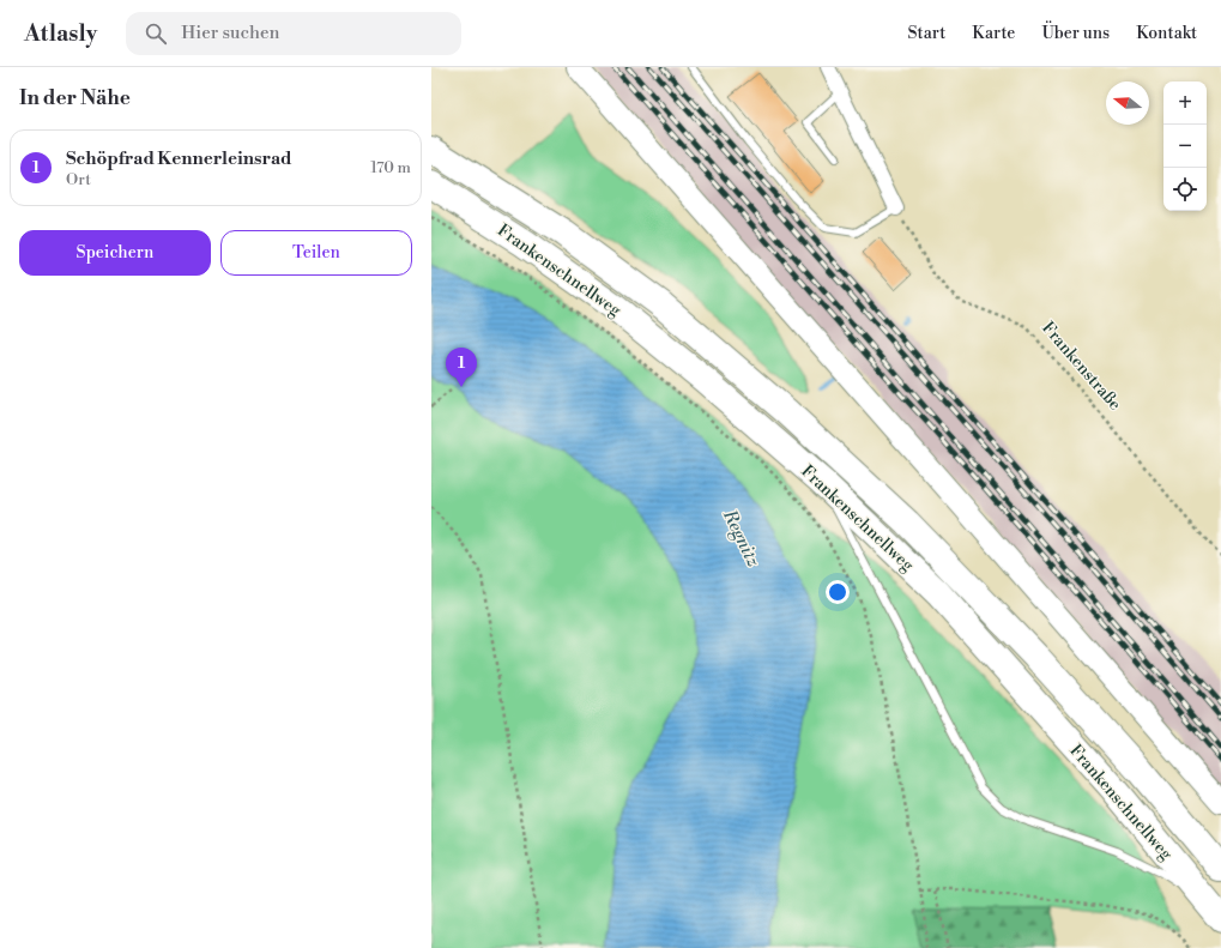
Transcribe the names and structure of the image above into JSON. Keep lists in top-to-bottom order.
{
  "streets": {
    "highway": ["Frankenschnellweg"],
    "path": ["Frankenstraße"]
  },
  "water": ["Regnitz"],
  "north": "left",
  "page": {
    "header": "Atlasly",
    "search": "Hier suchen",
    "nav": [
      "Start",
      "Karte",
      "Über uns",
      "Kontakt"
    ],
    "heading": "In der Nähe",
    "map_buttons": ["+", "−"],
    "list": [
      {
        "mark": "1",
        "name": "Schöpfrad Kennerleinsrad",
        "note": "Ort",
        "value": "170 m"
      }
    ],
    "buttons": ["Speichern", "Teilen"],
    "pins": "1"
  }
}
